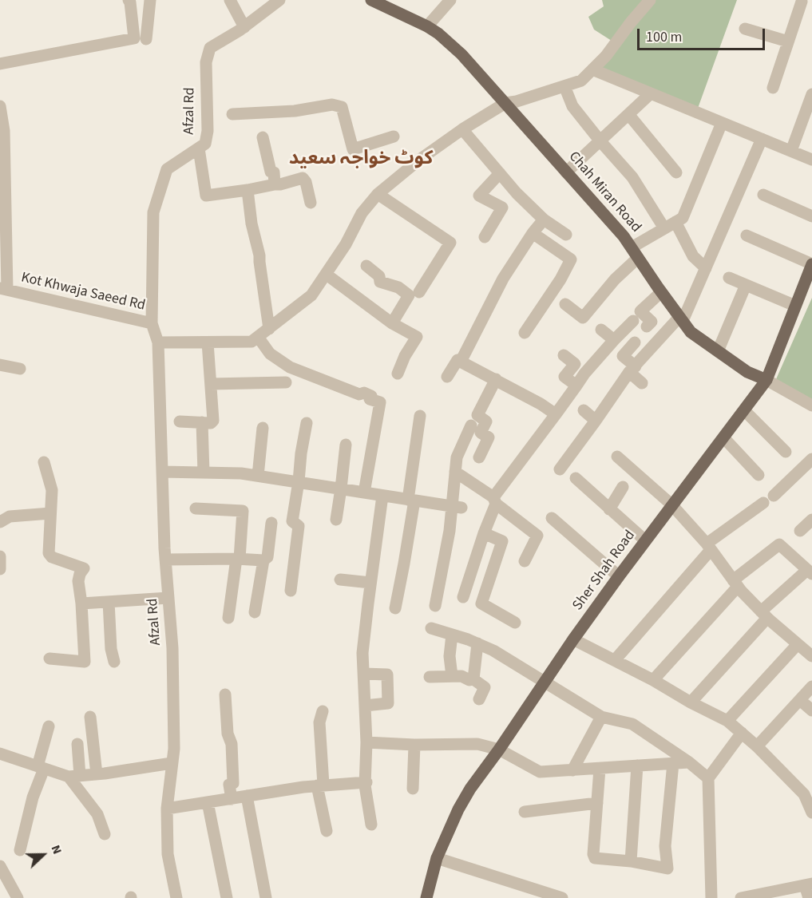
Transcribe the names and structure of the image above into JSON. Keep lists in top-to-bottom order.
{
  "streets": {
    "main road": ["Chah Miran Road", "Sher Shah Road"],
    "street": ["Afzal Rd", "Kot Khwaja Saeed Rd"]
  },
  "crossings": [
    ["Afzal Rd", "Kot Khwaja Saeed Rd"],
    ["Chah Miran Road", "Sher Shah Road"]
  ],
  "districts": ["کوٹ خواجہ سعید"],
  "scale_bar": "100 m",
  "north": "right"
}
